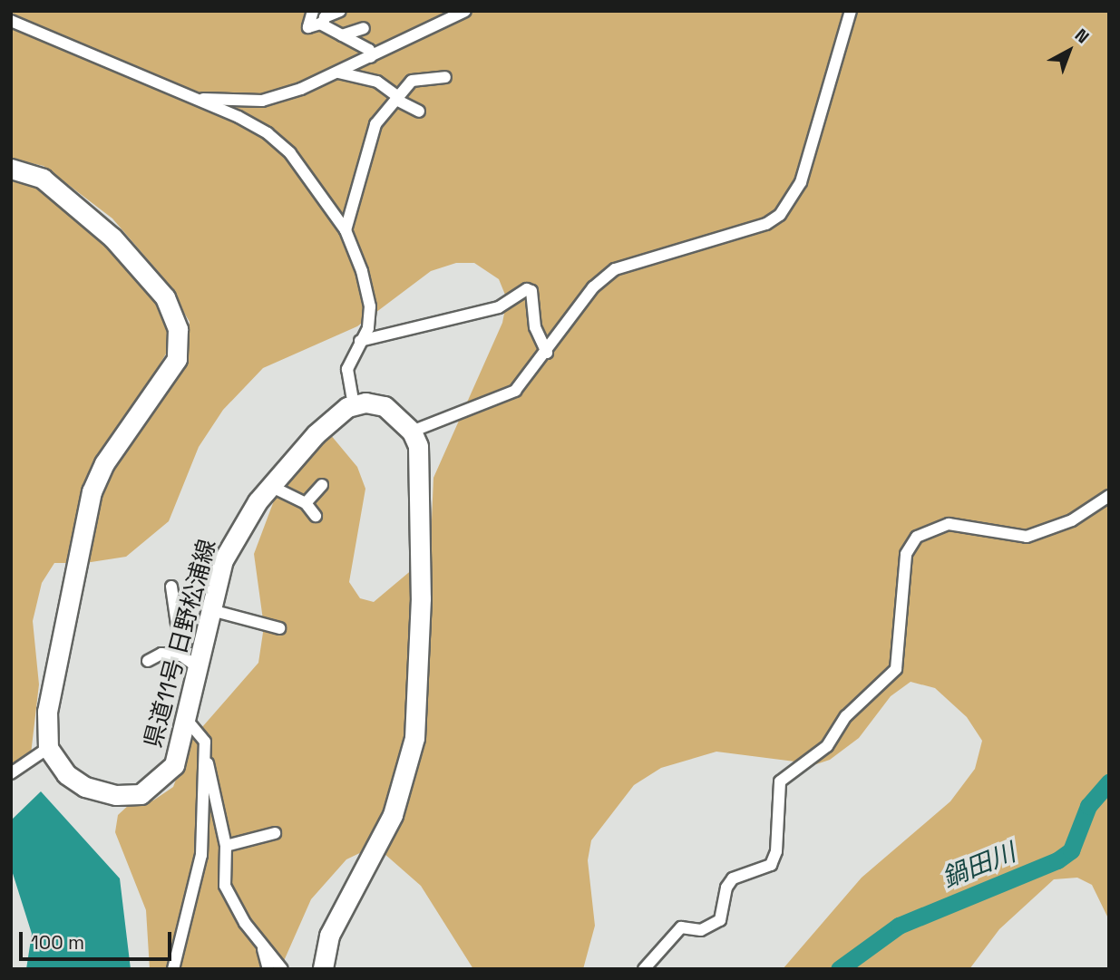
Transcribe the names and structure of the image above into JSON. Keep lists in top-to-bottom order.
{
  "streets": {
    "main road": ["県道11号 日野松浦線"]
  },
  "water": ["鍋田川"],
  "scale_bar": "100 m",
  "north": "top right"
}
